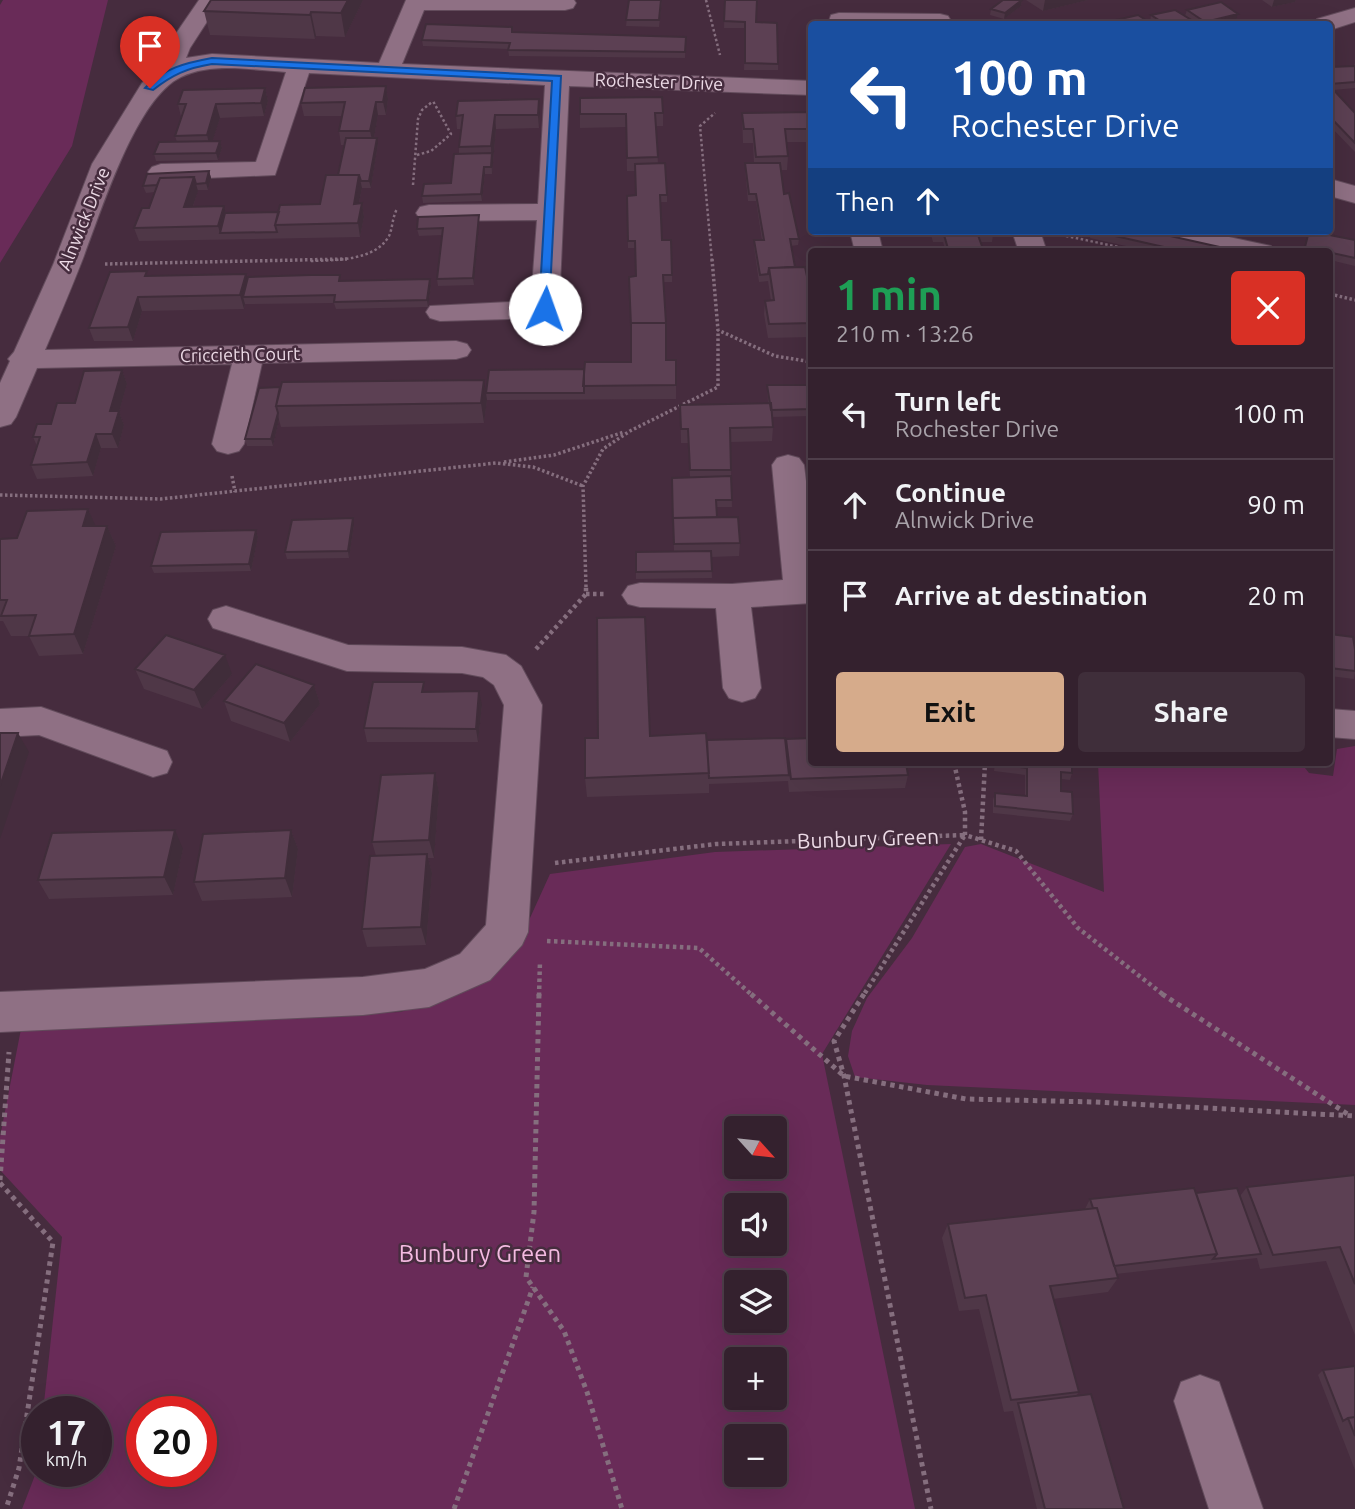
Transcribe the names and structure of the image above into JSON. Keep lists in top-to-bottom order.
{
  "streets": {
    "street": ["Rochester Drive", "Alnwick Drive", "Criccieth Court"],
    "path": ["Bunbury Green"]
  },
  "crossings": [
    ["Rochester Drive", "Alnwick Drive"],
    ["Alnwick Drive", "Criccieth Court"]
  ],
  "parks": ["Bunbury Green"],
  "north": "bottom right",
  "page": {
    "turn": ["100 m", "Rochester Drive"],
    "then": "Then",
    "heading": ["1 min", "210 m · 13:26"],
    "list": [
      {
        "name": "Turn left",
        "note": "Rochester Drive",
        "value": "100 m"
      },
      {
        "name": "Continue",
        "note": "Alnwick Drive",
        "value": "90 m"
      },
      {
        "name": "Arrive at destination",
        "value": "20 m"
      }
    ],
    "buttons": ["Exit", "Share"],
    "map_buttons": ["+", "−"],
    "speed": "17 km/h",
    "limit": "20"
  }
}
